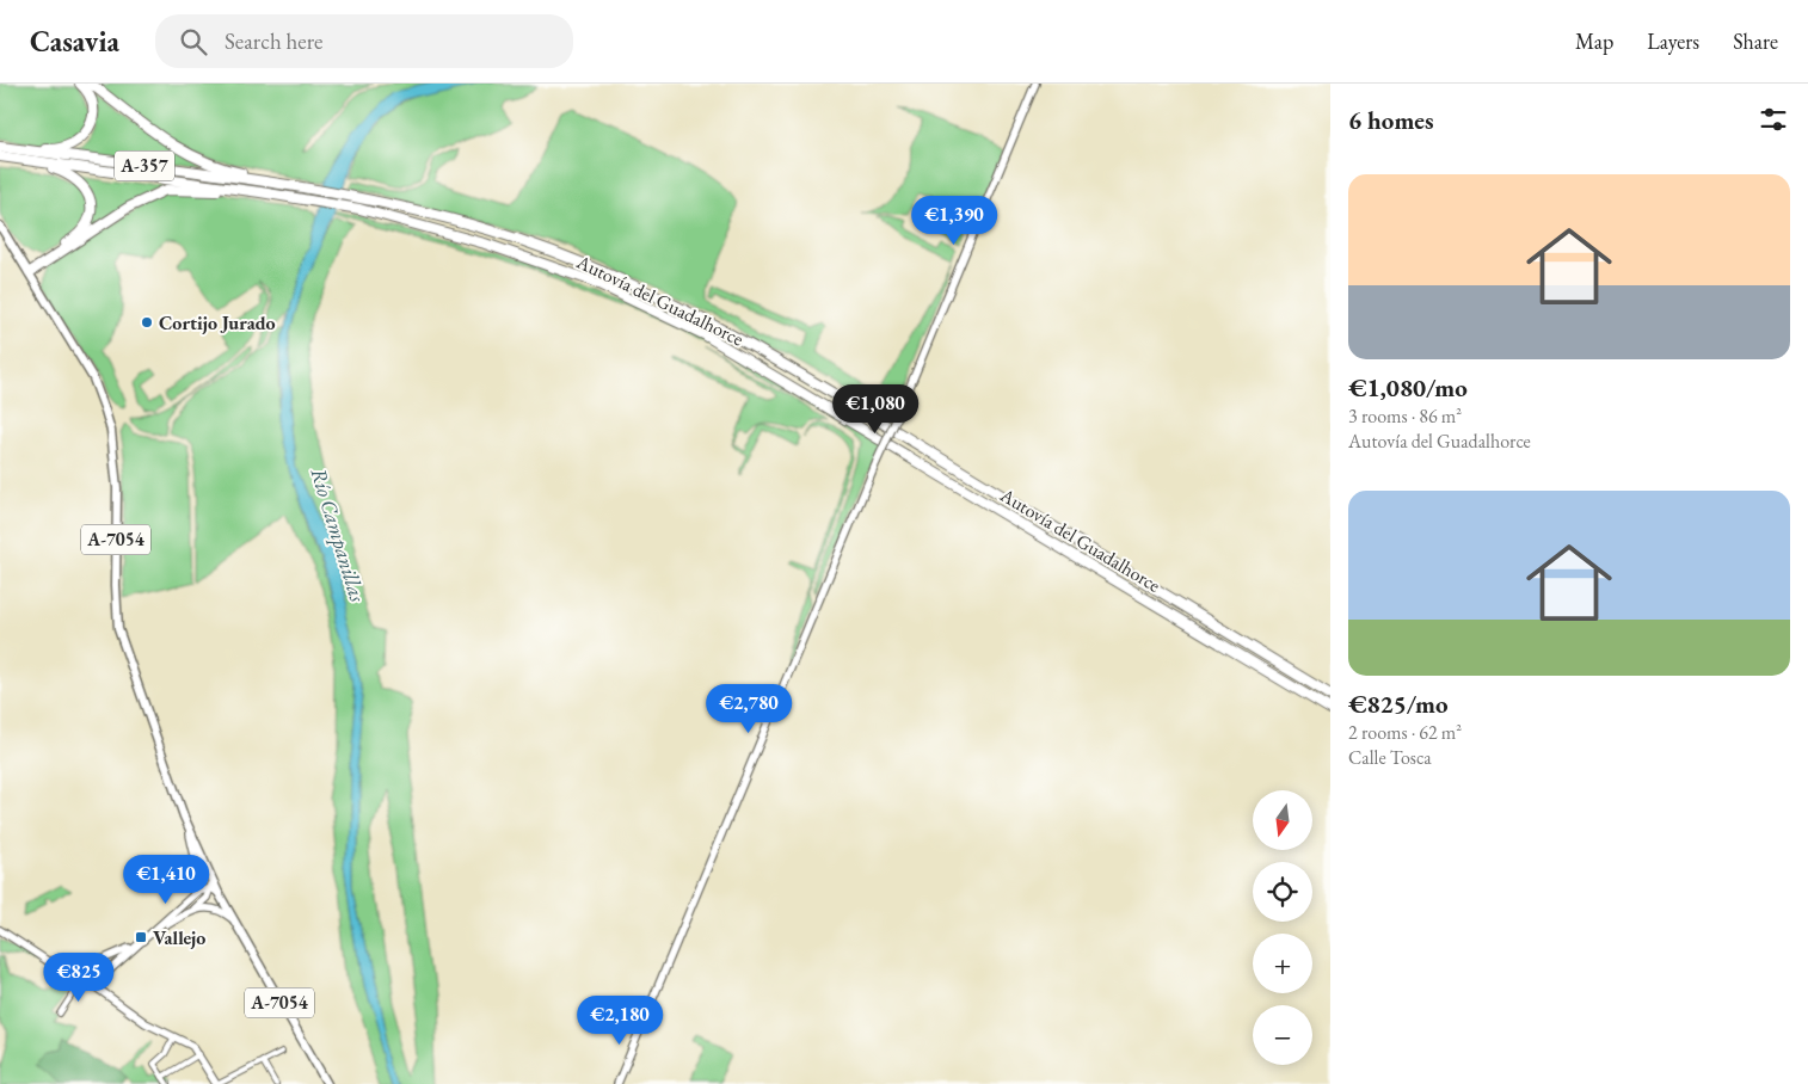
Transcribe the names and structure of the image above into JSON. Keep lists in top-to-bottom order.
{
  "streets": {
    "highway": ["A-357", "Autovía del Guadalhorce"],
    "main road": ["A-7054"]
  },
  "water": ["Río Campanillas"],
  "places": {
    "other": ["Cortijo Jurado"],
    "transit": ["Vallejo"]
  },
  "north": "bottom",
  "page": {
    "header": "Casavia",
    "search": "Search here",
    "nav": ["Map", "Layers", "Share"],
    "heading": "6 homes",
    "list": [
      {
        "name": "€1,080/mo",
        "note": "3 rooms · 86 m² · Autovía del Guadalhorce"
      },
      {
        "name": "€825/mo",
        "note": "2 rooms · 62 m² · Calle Tosca"
      }
    ],
    "price": [
      "€1,390",
      "€1,080",
      "€2,780",
      "€1,410",
      "€825",
      "€2,180"
    ],
    "map_buttons": ["+", "−"]
  }
}
